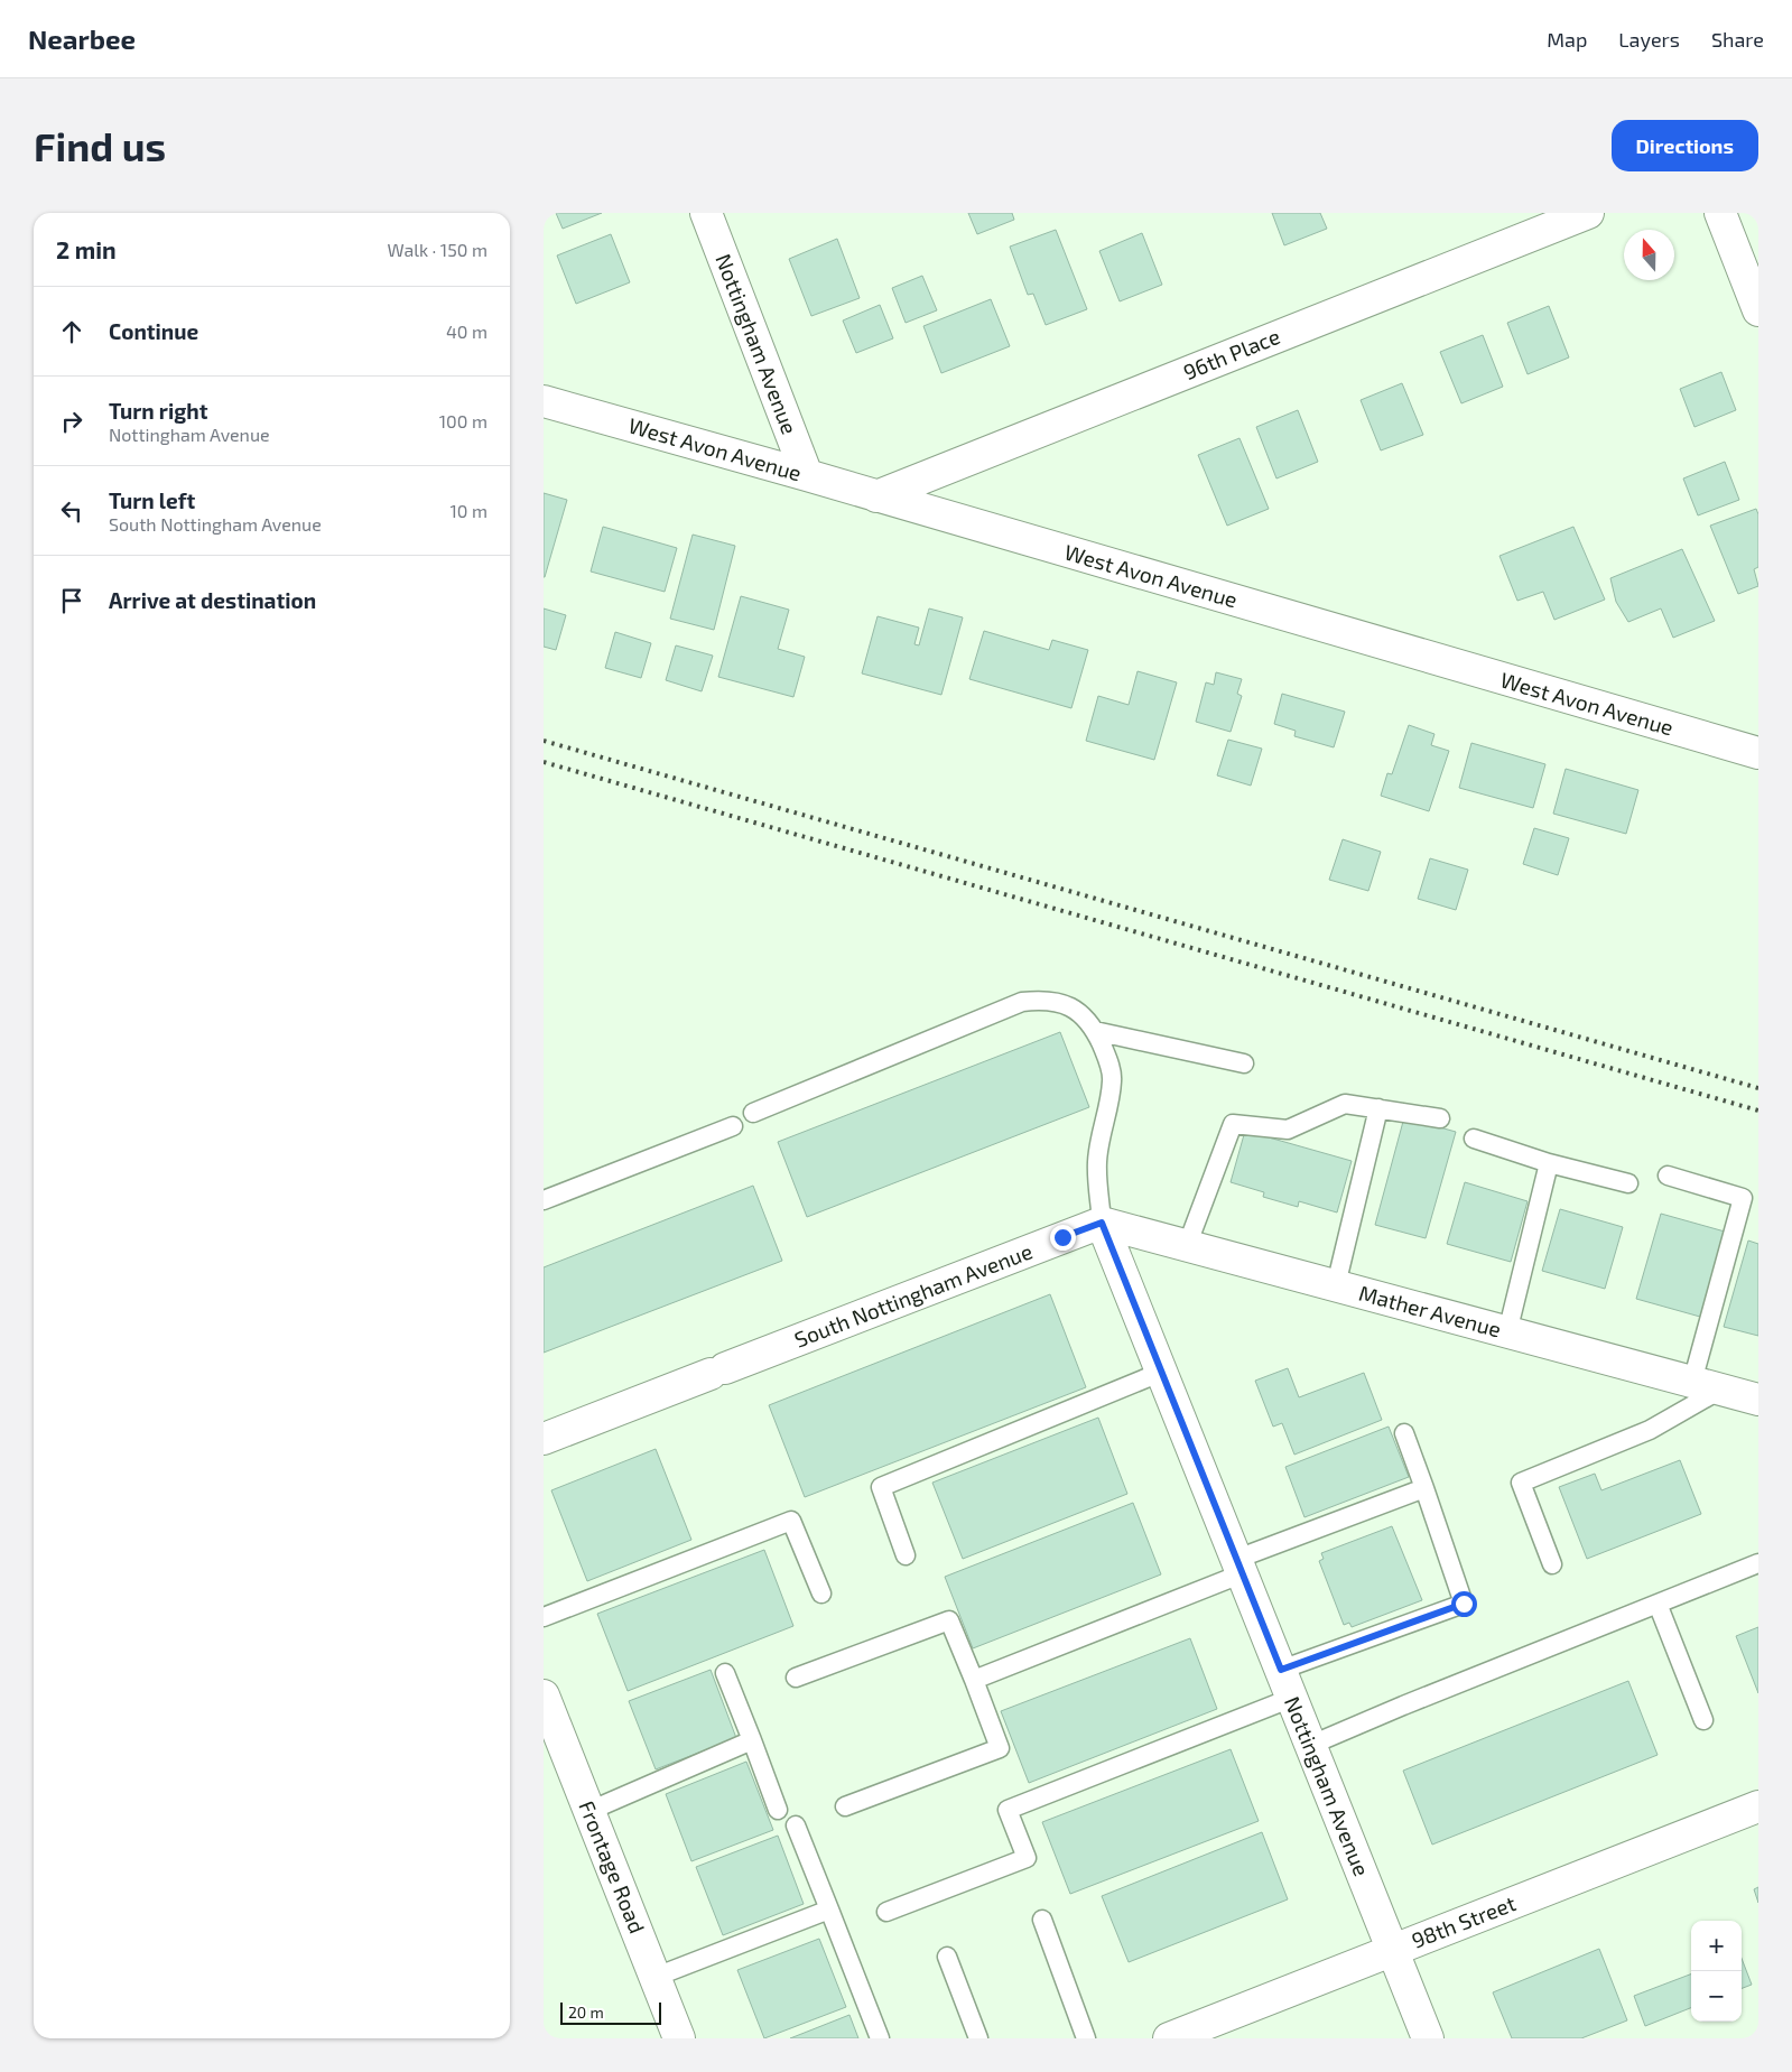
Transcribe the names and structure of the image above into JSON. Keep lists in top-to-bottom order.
{
  "streets": {
    "street": [
      "Nottingham Avenue",
      "96th Place",
      "West Avon Avenue",
      "South Nottingham Avenue",
      "Mather Avenue",
      "Frontage Road",
      "98th Street"
    ]
  },
  "crossings": [
    ["Nottingham Avenue", "West Avon Avenue"],
    ["Nottingham Avenue", "South Nottingham Avenue"],
    ["Nottingham Avenue", "Mather Avenue"],
    ["Nottingham Avenue", "98th Street"],
    ["96th Place", "West Avon Avenue"],
    ["South Nottingham Avenue", "Mather Avenue"]
  ],
  "scale_bar": "20 m",
  "north": "top",
  "page": {
    "header": "Nearbee",
    "nav": ["Map", "Layers", "Share"],
    "buttons": "Directions",
    "title": "Find us",
    "heading": ["2 min", "Walk · 150 m"],
    "list": [
      ["Continue", "40 m"],
      ["Turn right", "Nottingham Avenue", "100 m"],
      ["Turn left", "South Nottingham Avenue", "10 m"],
      "Arrive at destination"
    ],
    "map_buttons": ["+", "−"],
    "scale": "20 m"
  }
}
